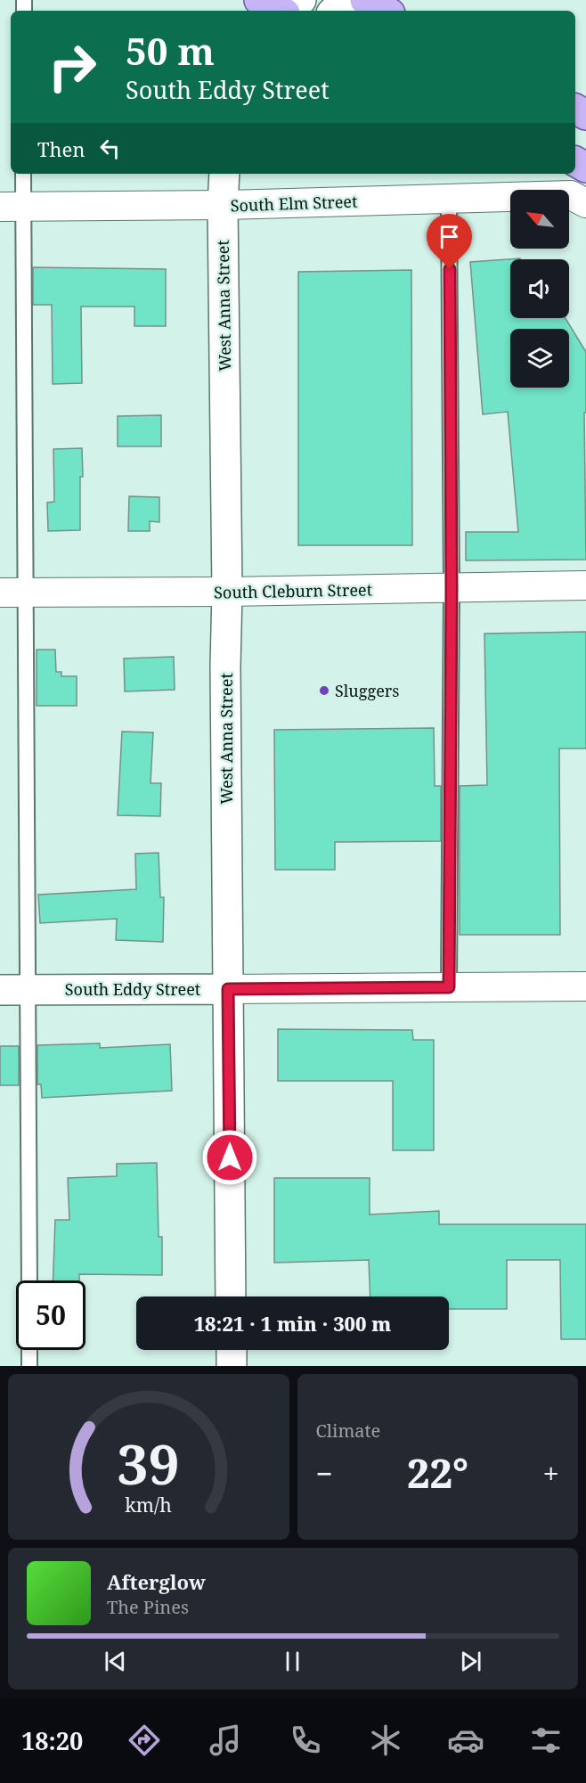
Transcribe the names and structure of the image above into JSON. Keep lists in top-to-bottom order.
{
  "streets": {
    "main road": ["West Anna Street", "South Eddy Street"],
    "street": ["South Elm Street", "South Cleburn Street"]
  },
  "crossings": [
    ["South Elm Street", "West Anna Street"],
    ["West Anna Street", "South Cleburn Street"],
    ["West Anna Street", "South Eddy Street"]
  ],
  "places": ["Sluggers"],
  "north": "top left",
  "page": {
    "turn": ["50 m", "South Eddy Street"],
    "then": "Then",
    "limit": "50",
    "trip": "18:21 · 1 min · 300 m",
    "tile": "Climate",
    "heat": ["−", "22°", "+"],
    "song": ["Afterglow", "The Pines"],
    "tabs": "18:20",
    "gauge": ["39", "km/h"]
  }
}
